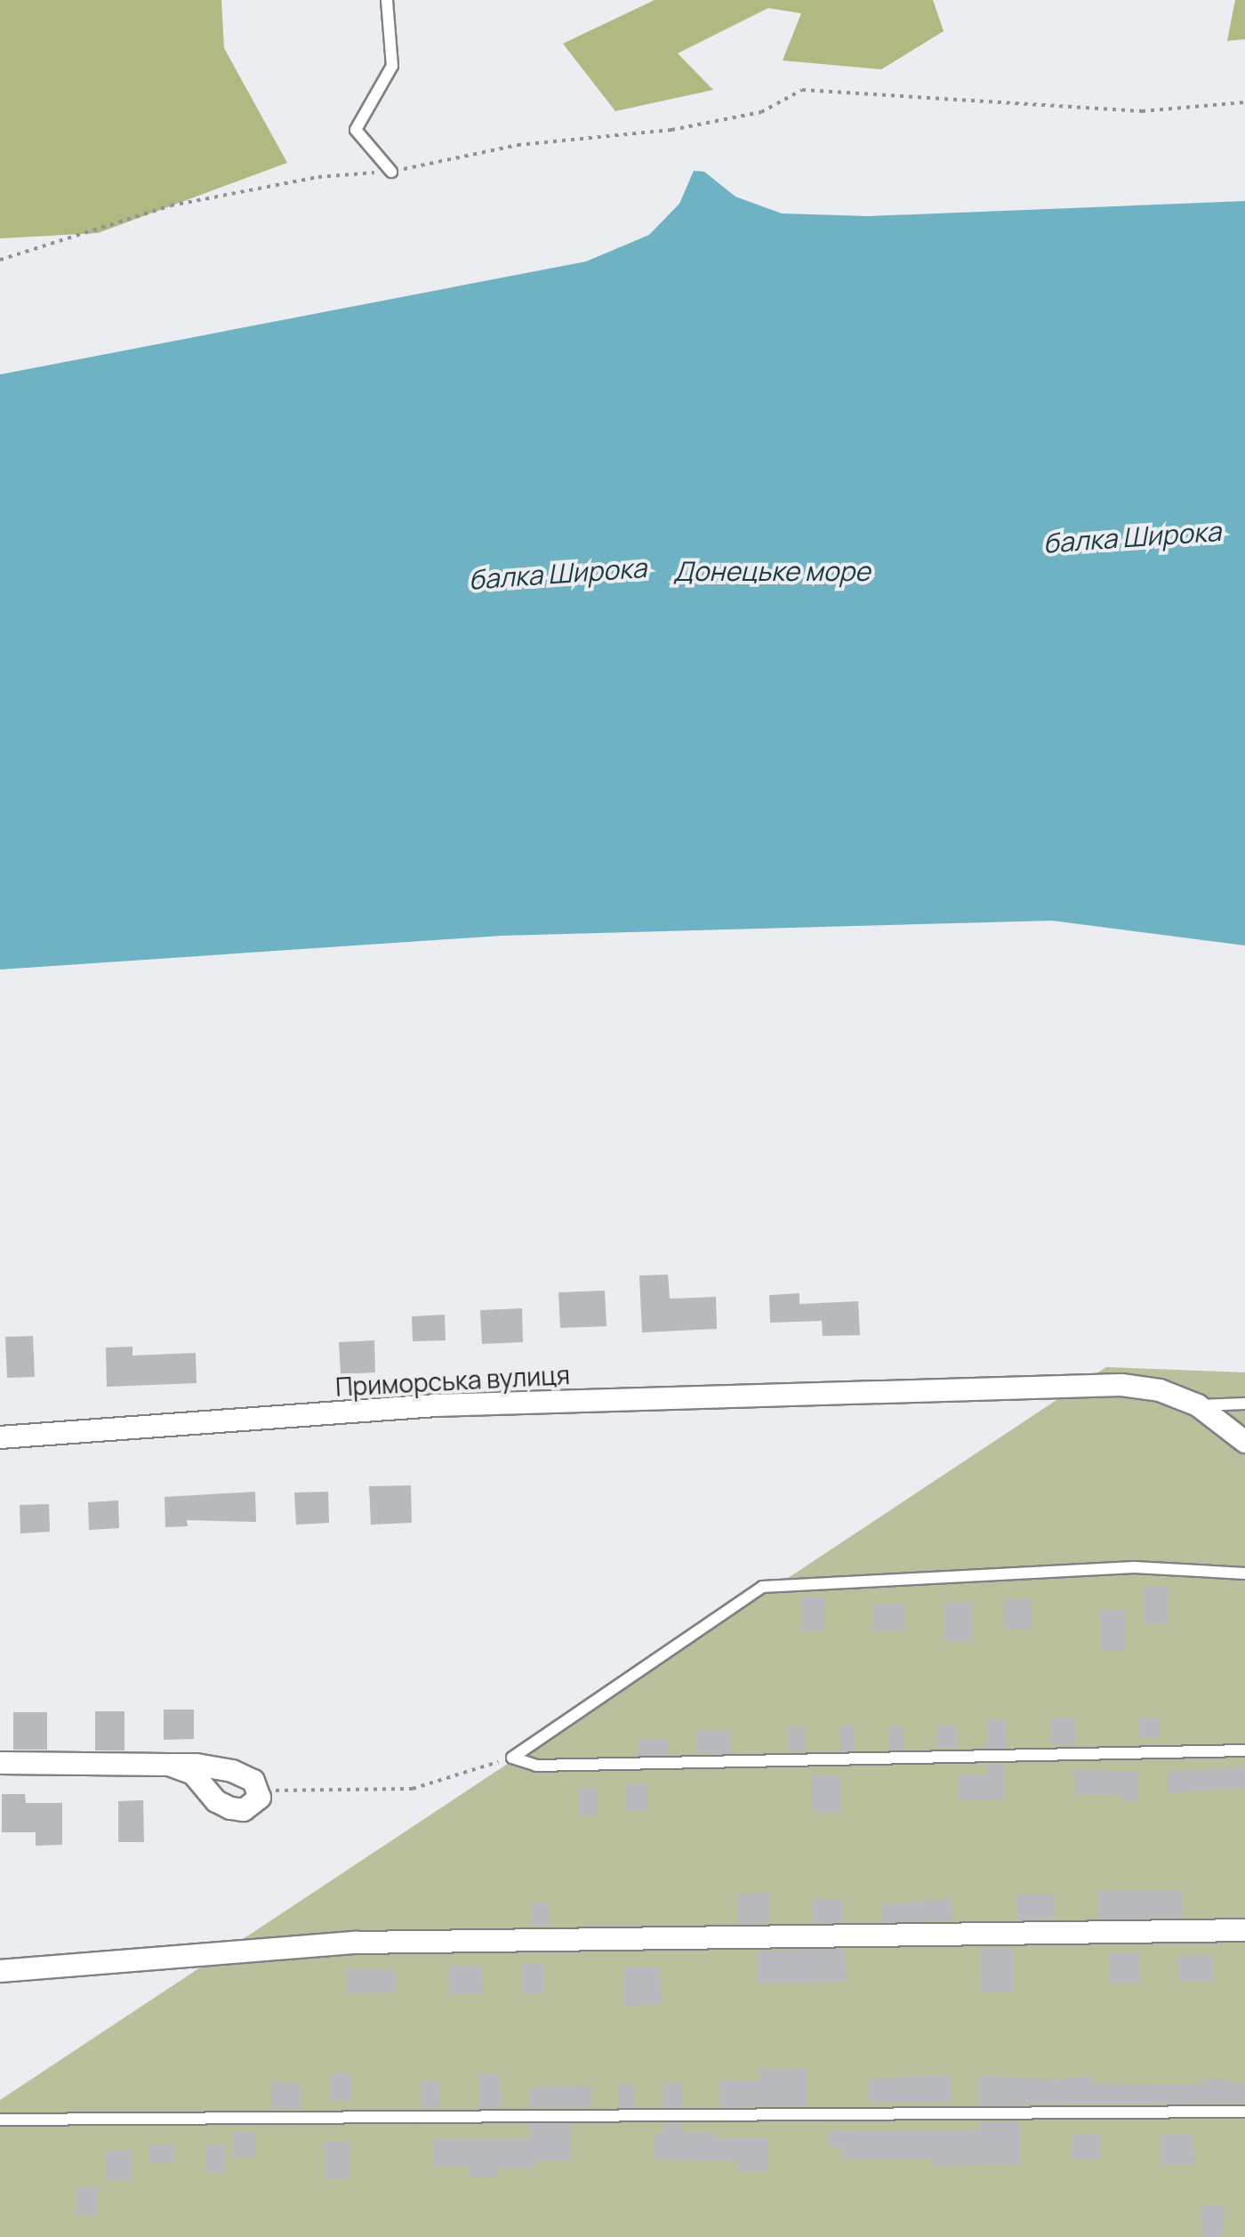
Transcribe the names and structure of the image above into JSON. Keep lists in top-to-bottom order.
{
  "streets": {
    "street": ["Приморська вулиця"]
  },
  "water": ["балка Широка", "Донецьке море"]
}
